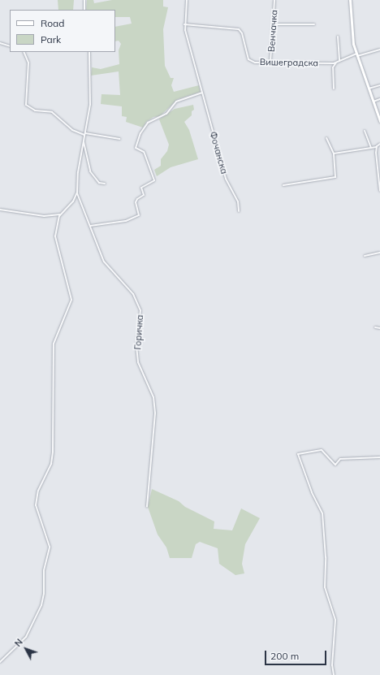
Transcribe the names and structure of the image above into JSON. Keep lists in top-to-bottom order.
{
  "streets": {
    "street": [
      "Венчачка",
      "Вишеградска",
      "Фочанска",
      "Горичка"
    ]
  },
  "crossings": [
    ["Венчачка", "Вишеградска"],
    ["Вишеградска", "Фочанска"]
  ],
  "legend": ["Road", "Park"],
  "scale_bar": "200 m",
  "north": "top left"
}
